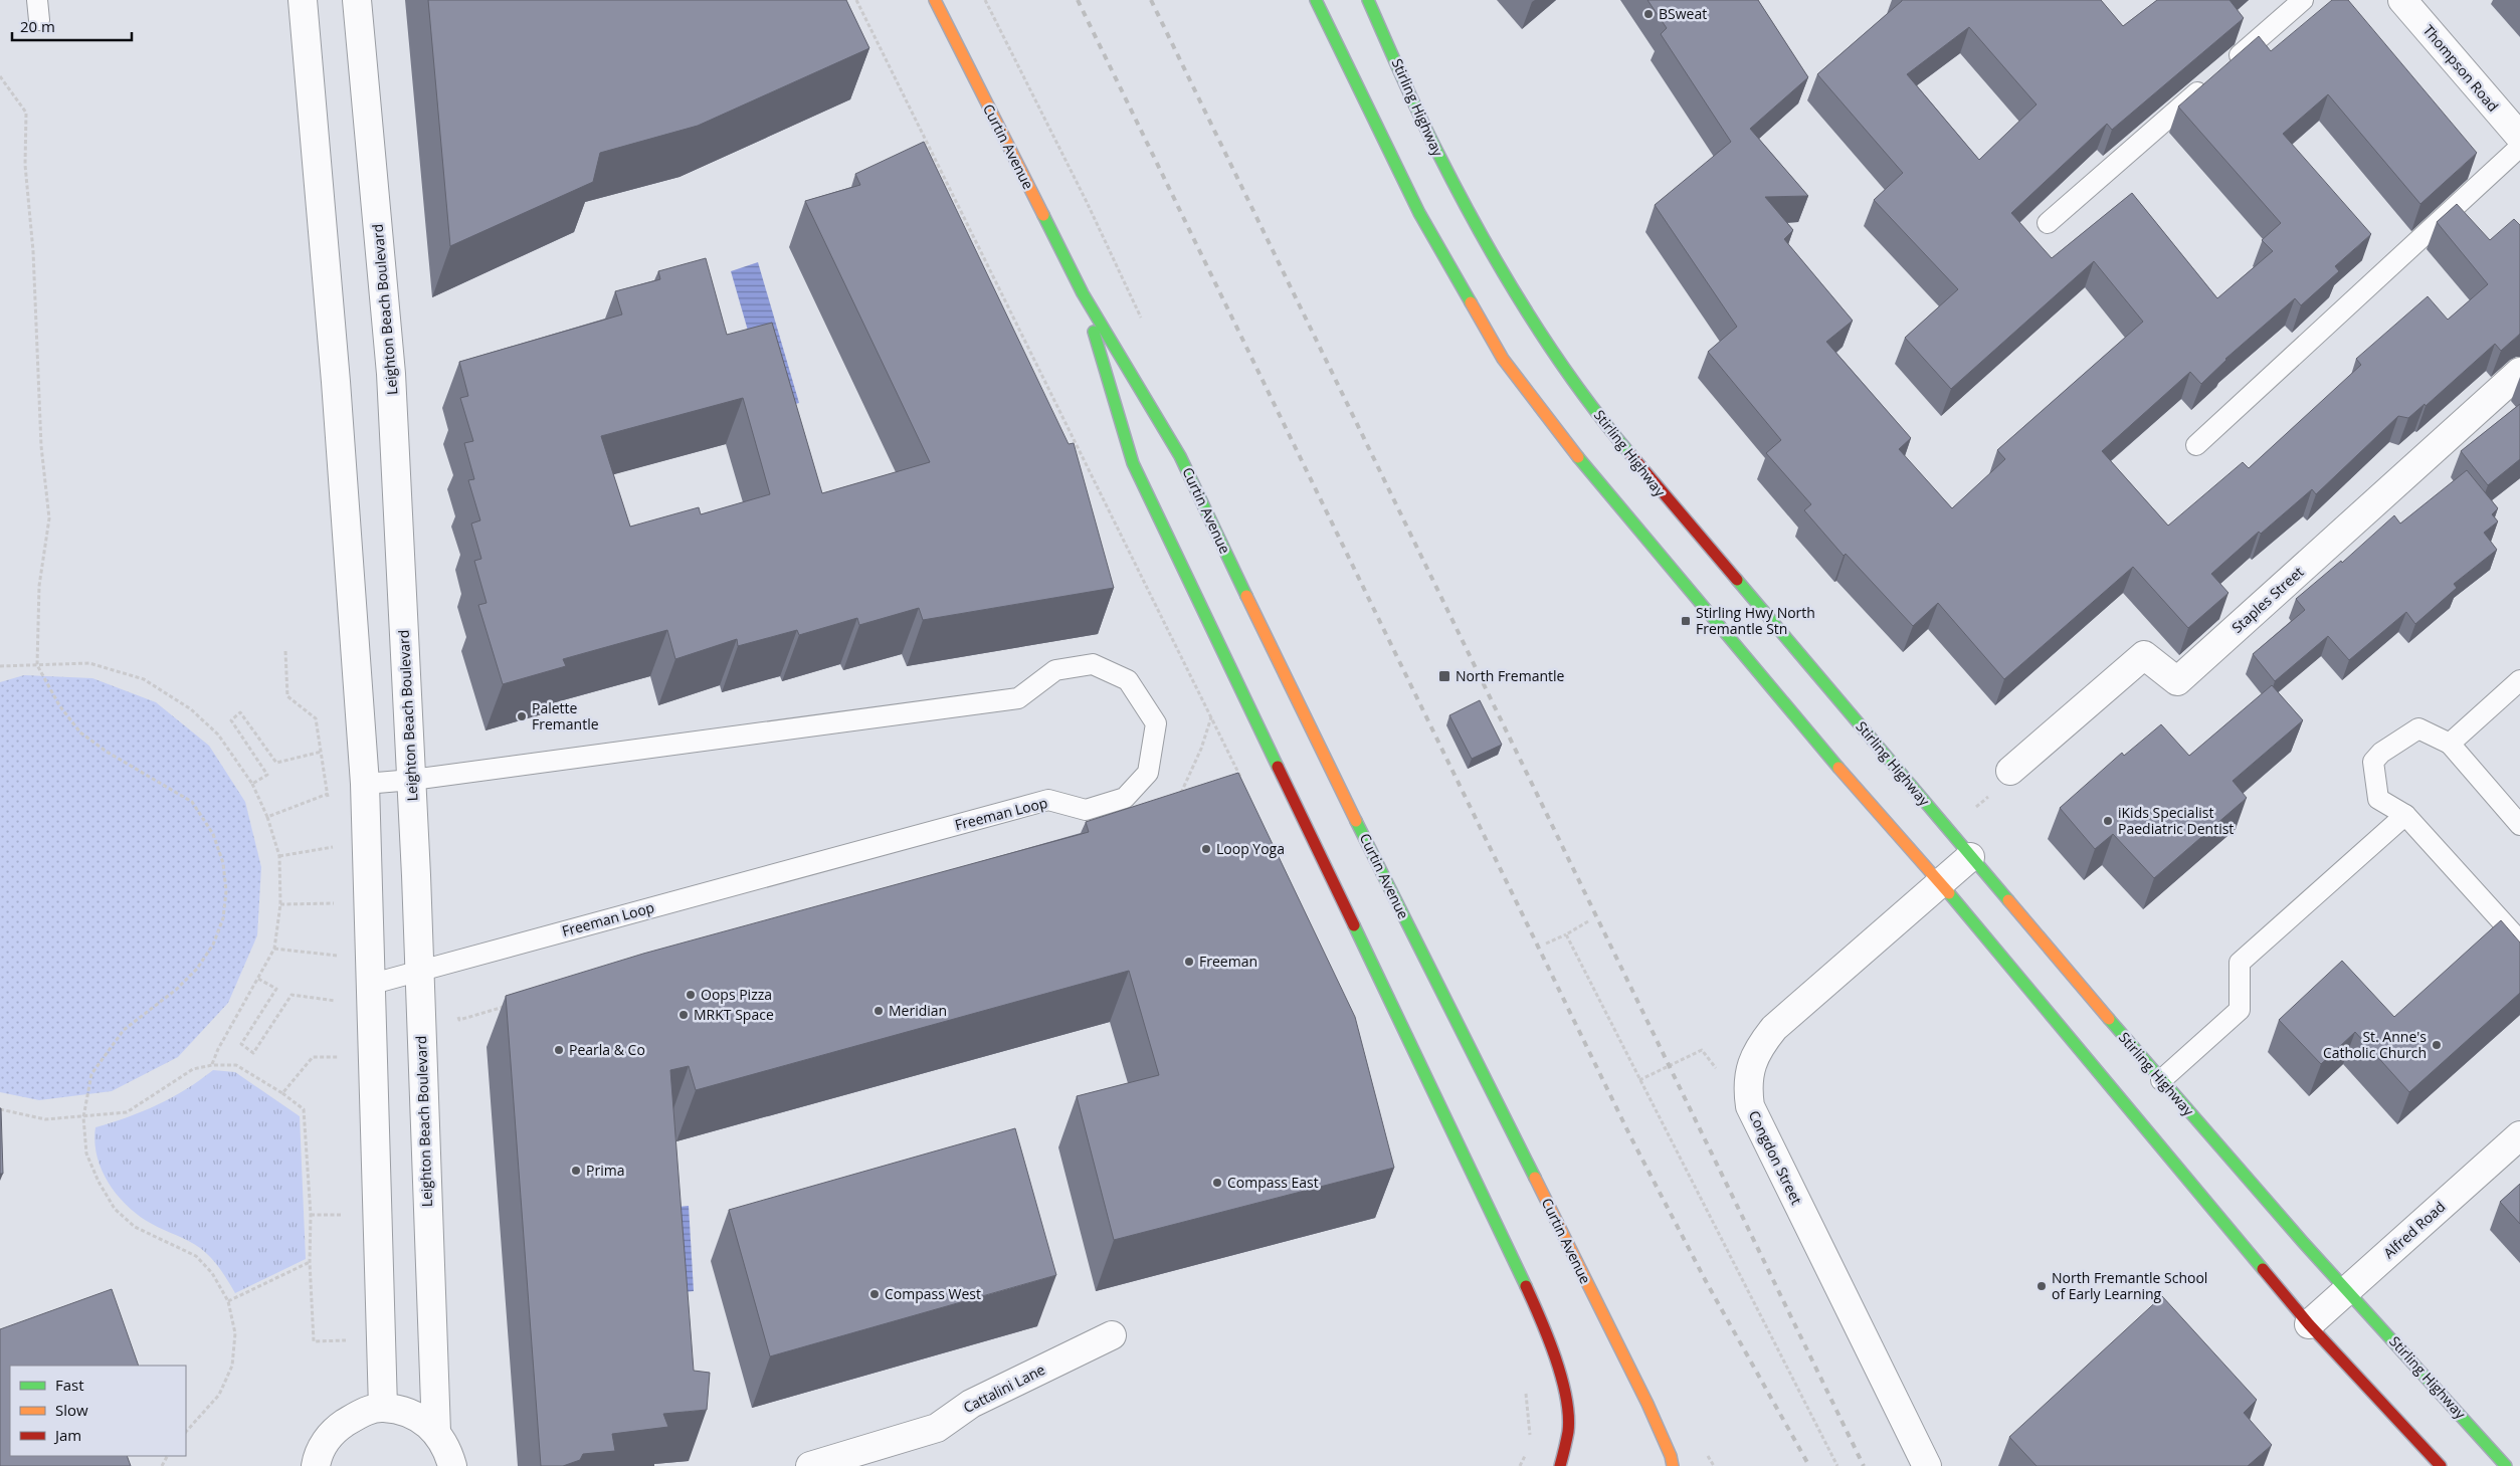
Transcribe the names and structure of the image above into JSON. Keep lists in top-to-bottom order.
{
  "streets": {
    "main road": ["Stirling Highway", "Curtin Avenue"],
    "street": [
      "Thompson Road",
      "Leighton Beach Boulevard",
      "Staples Street",
      "Congdon Street",
      "Alfred Road",
      "Cattalini Lane"
    ],
    "lane": ["Freeman Loop"]
  },
  "crossings": [
    ["Stirling Highway", "Congdon Street"],
    ["Stirling Highway", "Alfred Road"],
    ["Leighton Beach Boulevard", "Freeman Loop"]
  ],
  "places": {
    "other": [
      "BSweat",
      "Palette Fremantle",
      "iKids Specialist Paediatric Dentist",
      "Loop Yoga",
      "Freeman",
      "Oops Pizza",
      "Meridian",
      "MRKT Space",
      "St. Anne's Catholic Church",
      "Pearla & Co",
      "Prima",
      "Compass East",
      "North Fremantle School of Early Learning",
      "Compass West"
    ],
    "transit": ["Stirling Hwy North Fremantle Stn", "North Fremantle"]
  },
  "legend": ["Fast", "Slow", "Jam"],
  "scale_bar": "20 m"
}
